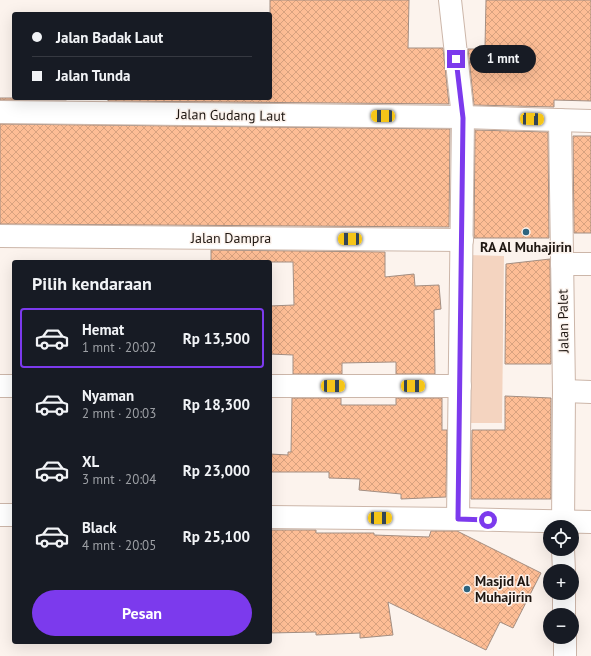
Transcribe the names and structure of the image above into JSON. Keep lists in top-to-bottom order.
{
  "streets": {
    "street": ["Jalan Gudang Laut", "Jalan Dampra", "Jalan Palet"]
  },
  "crossings": [
    ["Jalan Gudang Laut", "Jalan Palet"]
  ],
  "places": ["RA Al Muhajirin", "Masjid Al Muhajirin"],
  "page": {
    "banner": ["Jalan Badak Laut", "Jalan Tunda"],
    "bubble": "1 mnt",
    "heading": "Pilih kendaraan",
    "list": [
      {
        "name": "Hemat",
        "note": "1 mnt · 20:02",
        "value": "Rp 13,500"
      },
      {
        "name": "Nyaman",
        "note": "2 mnt · 20:03",
        "value": "Rp 18,300"
      },
      {
        "name": "XL",
        "note": "3 mnt · 20:04",
        "value": "Rp 23,000"
      },
      {
        "name": "Black",
        "note": "4 mnt · 20:05",
        "value": "Rp 25,100"
      }
    ],
    "map_buttons": ["+", "−"],
    "buttons": "Pesan"
  }
}
